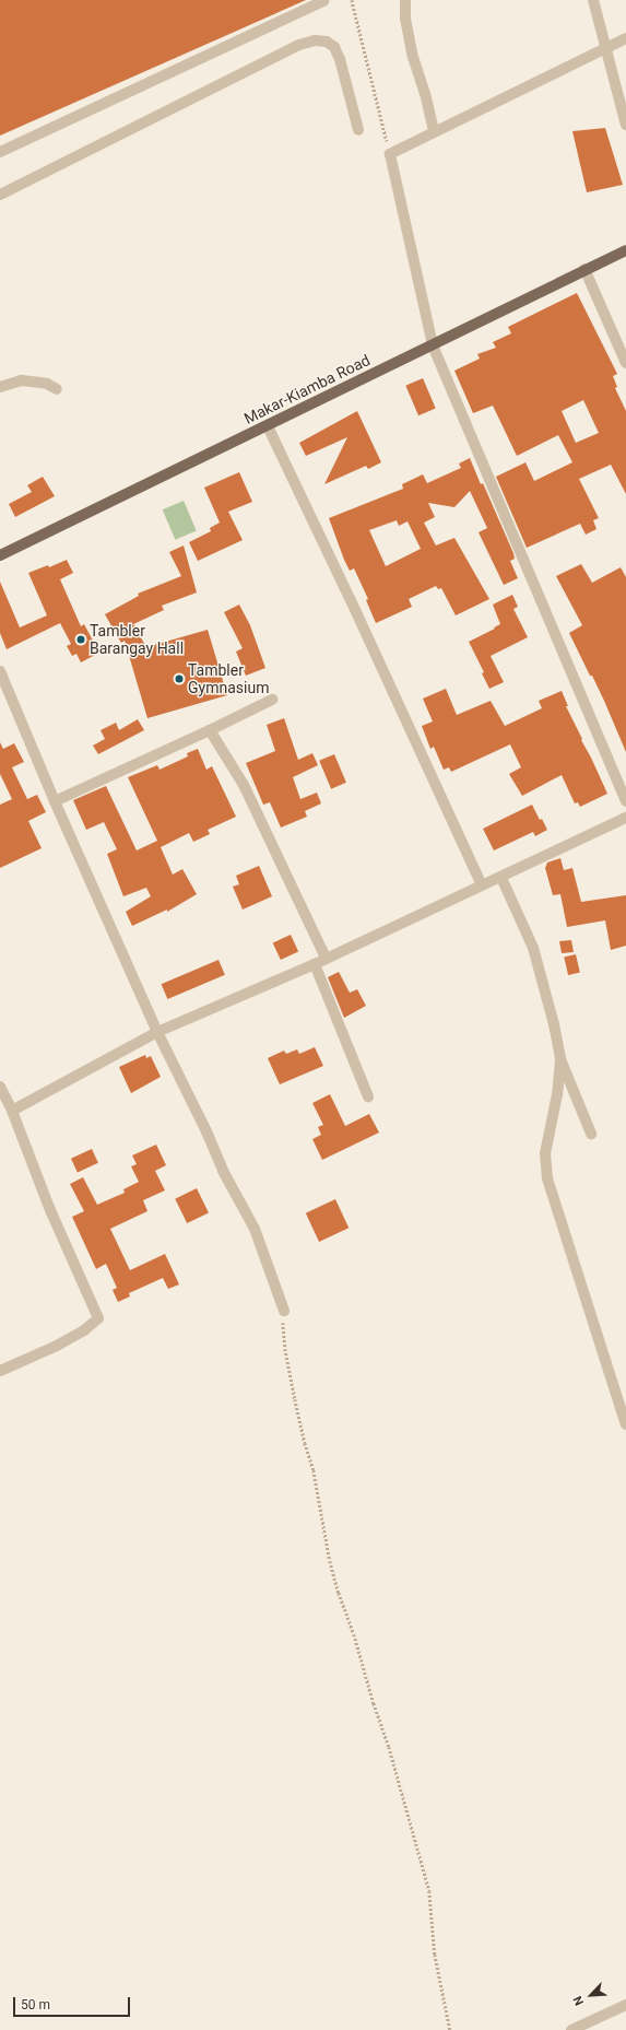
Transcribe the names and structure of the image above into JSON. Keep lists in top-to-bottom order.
{
  "streets": {
    "main road": ["Makar-Kiamba Road"]
  },
  "places": ["Tambler Barangay Hall", "Tambler Gymnasium"],
  "scale_bar": "50 m",
  "north": "bottom left"
}
